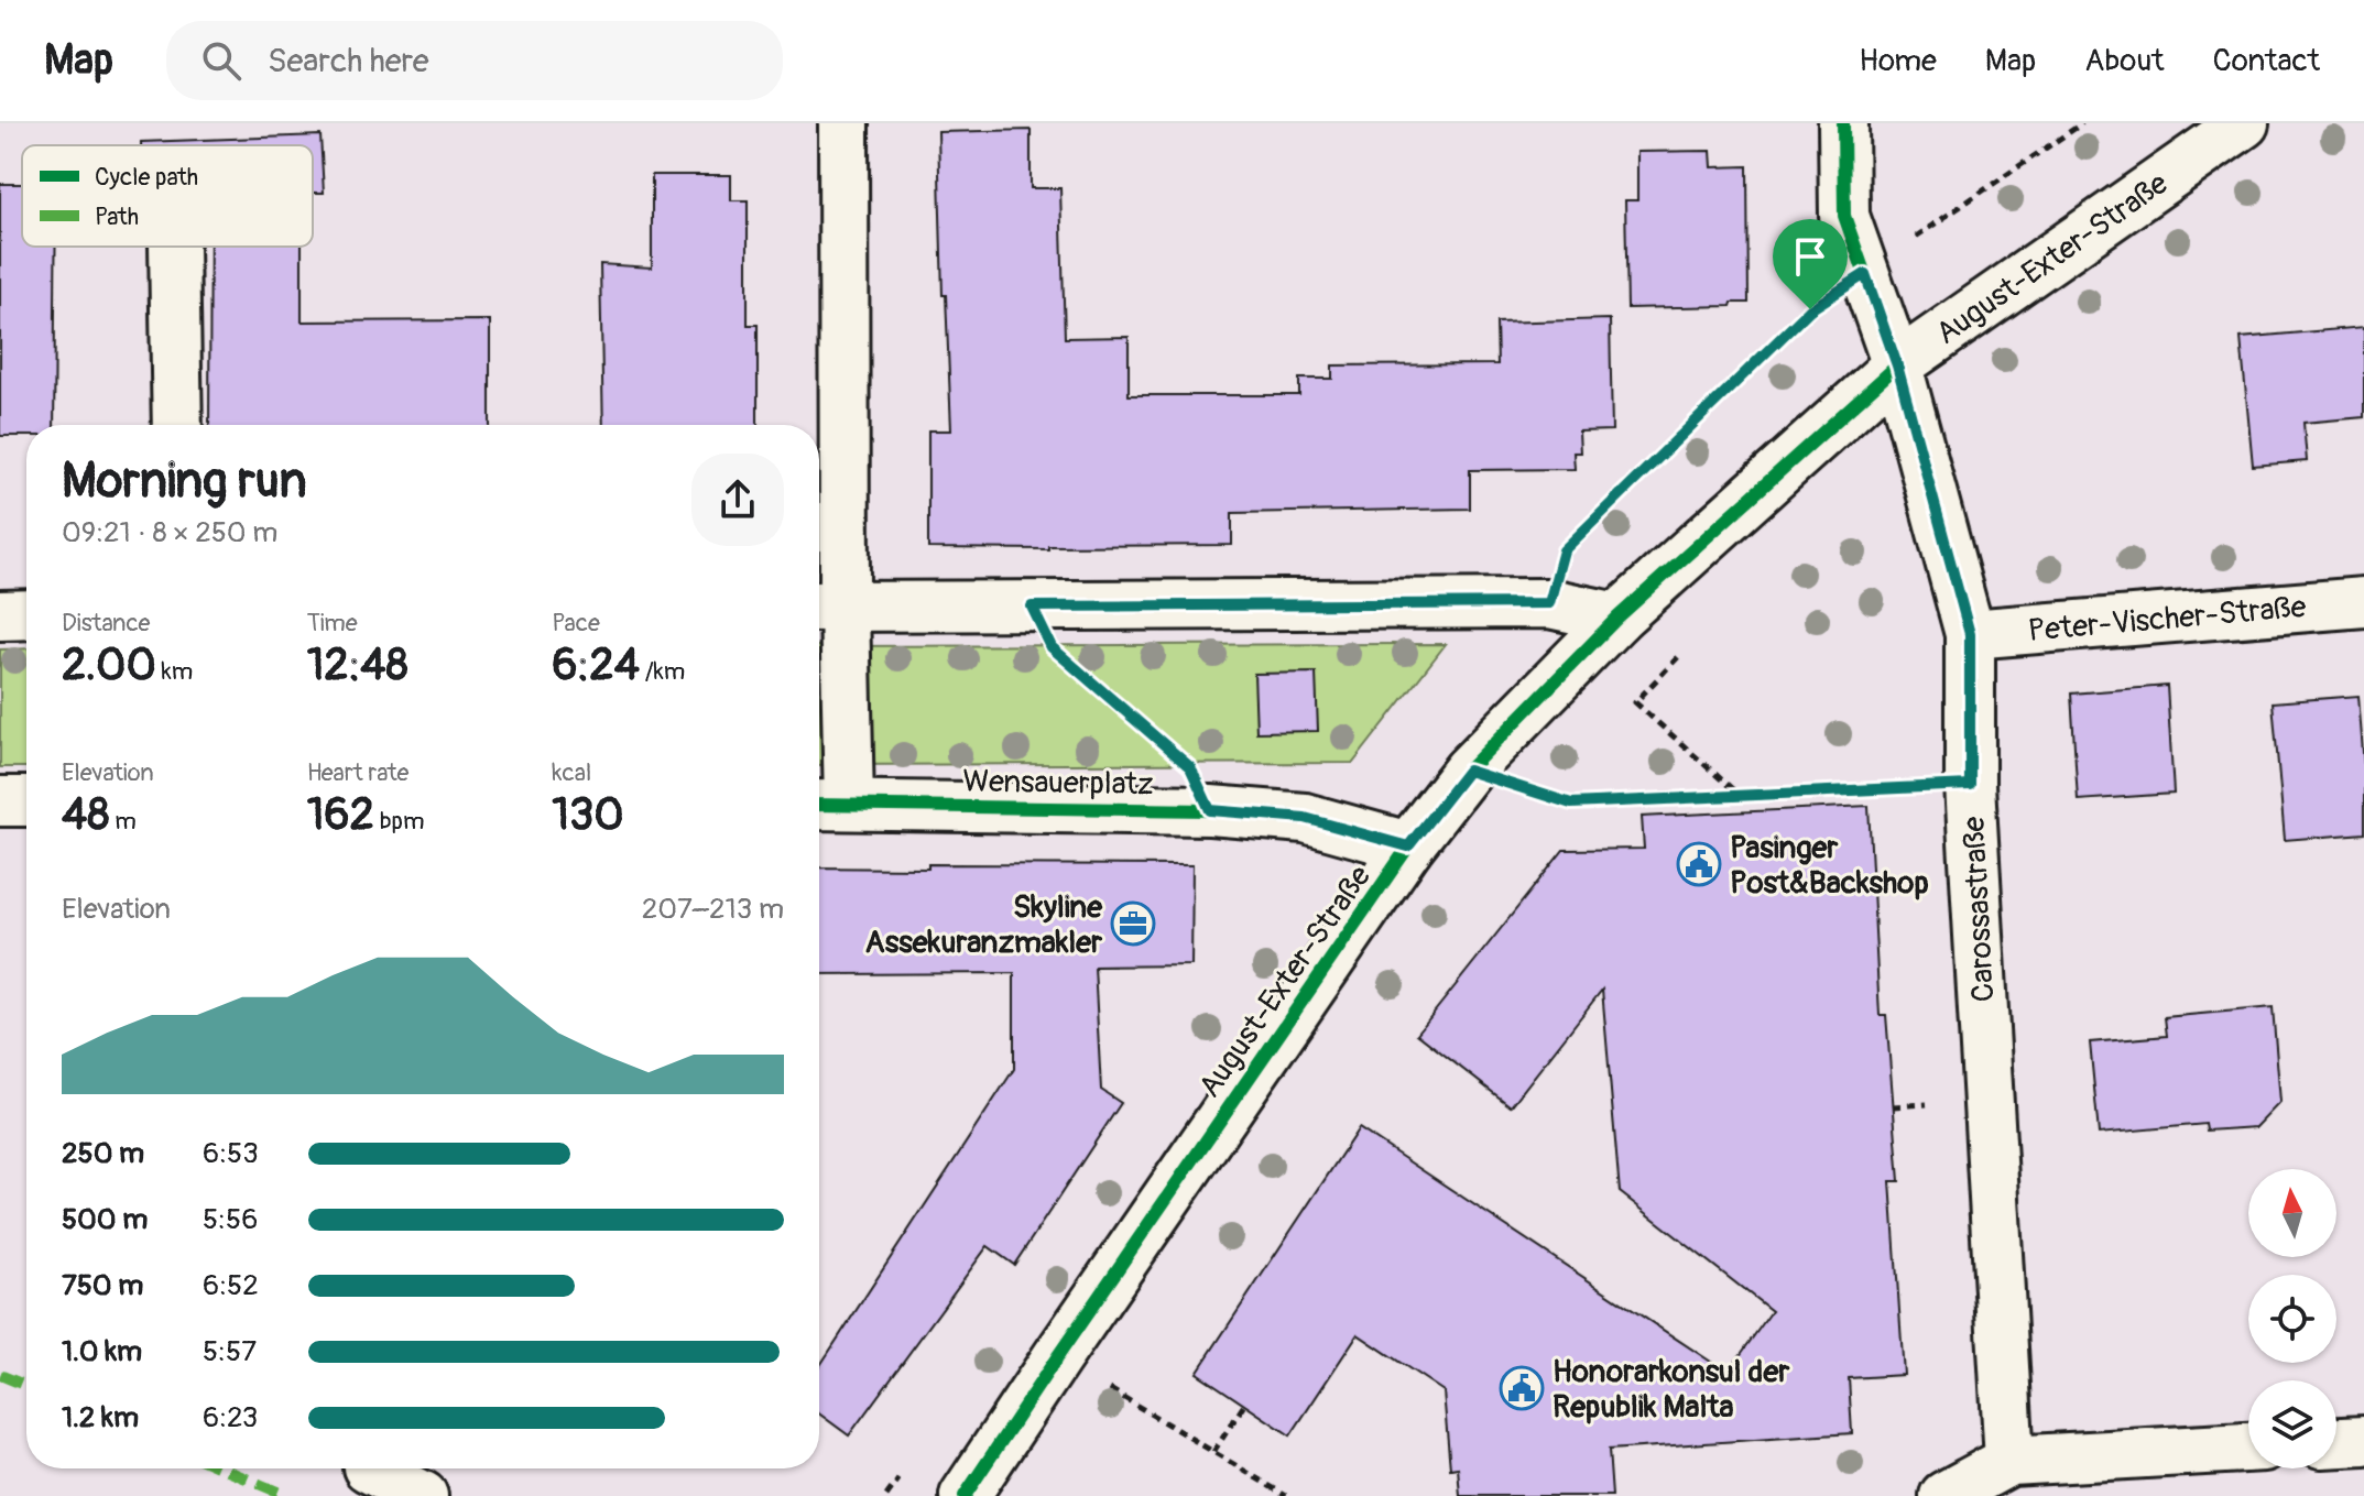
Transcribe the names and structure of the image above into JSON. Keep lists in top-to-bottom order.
{
  "streets": {
    "street": [
      "August-Exter-Straße",
      "Peter-Vischer-Straße",
      "Wensauerplatz",
      "Carossastraße"
    ]
  },
  "crossings": [
    ["August-Exter-Straße", "Wensauerplatz"],
    ["August-Exter-Straße", "Carossastraße"],
    ["Peter-Vischer-Straße", "Carossastraße"]
  ],
  "places": {
    "public building": ["Pasinger Post&Backshop", "Honorarkonsul der Republik Malta"],
    "office": ["Skyline Assekuranzmakler"]
  },
  "legend": ["Cycle path", "Path"],
  "north": "top",
  "page": {
    "header": "Map",
    "search": "Search here",
    "nav": [
      "Home",
      "Map",
      "About",
      "Contact"
    ],
    "heading": ["Morning run", "09:21 · 8 × 250 m"],
    "stats": [
      ["Distance", "2.00 km"],
      ["Time", "12:48"],
      ["Pace", "6:24 /km"],
      ["Elevation", "48 m"],
      ["Heart rate", "162 bpm"],
      ["kcal", "130"]
    ],
    "chart": ["Elevation", "207–213 m"],
    "list": [
      {
        "name": "250 m",
        "note": "6:53"
      },
      {
        "name": "500 m",
        "note": "5:56"
      },
      {
        "name": "750 m",
        "note": "6:52"
      },
      {
        "name": "1.0 km",
        "note": "5:57"
      },
      {
        "name": "1.2 km",
        "note": "6:23"
      }
    ]
  }
}
